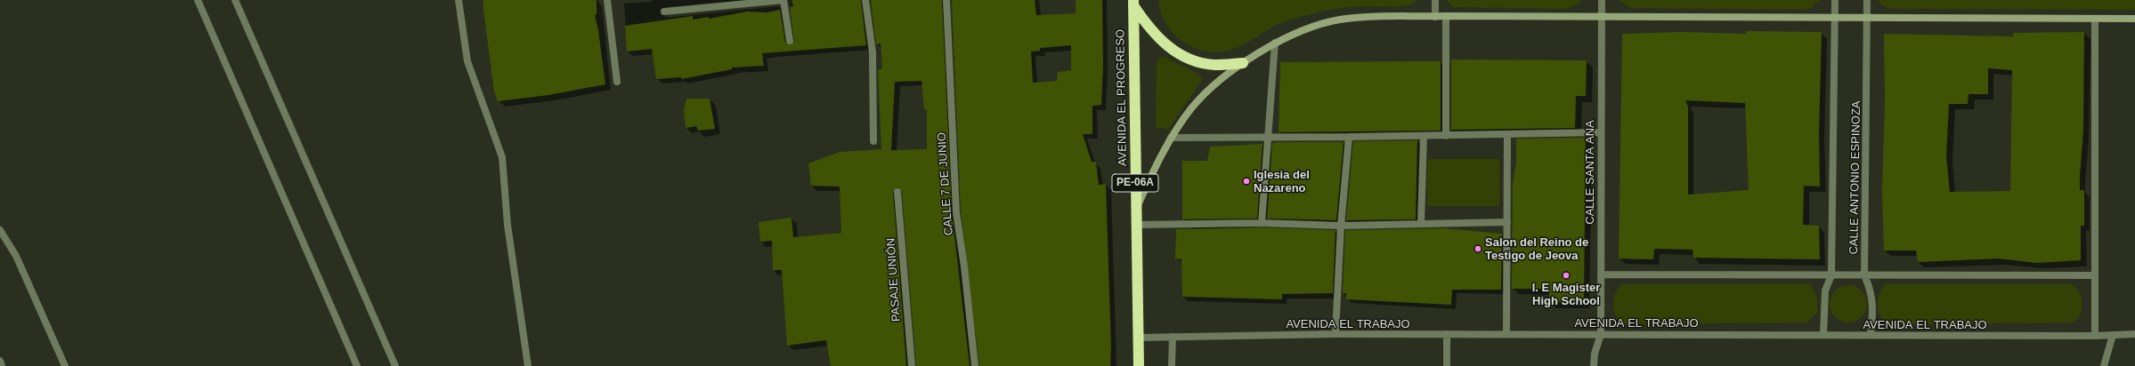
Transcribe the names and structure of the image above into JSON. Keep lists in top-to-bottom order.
{
  "streets": {
    "highway": ["AVENIDA EL PROGRESO", "PE-06A"],
    "street": [
      "CALLE SANTA ANA",
      "CALLE ANTONIO ESPINOZA",
      "CALLE 7 DE JUNIO",
      "PASAJE UNIÓN",
      "AVENIDA EL TRABAJO"
    ]
  },
  "crossings": [
    ["AVENIDA EL PROGRESO", "AVENIDA EL TRABAJO"],
    ["CALLE SANTA ANA", "AVENIDA EL TRABAJO"],
    ["CALLE ANTONIO ESPINOZA", "AVENIDA EL TRABAJO"]
  ],
  "places": ["Iglesia del Nazareno", "Salon del Reino de Testigo de Jeova", "I. E Magister High School"]
}
